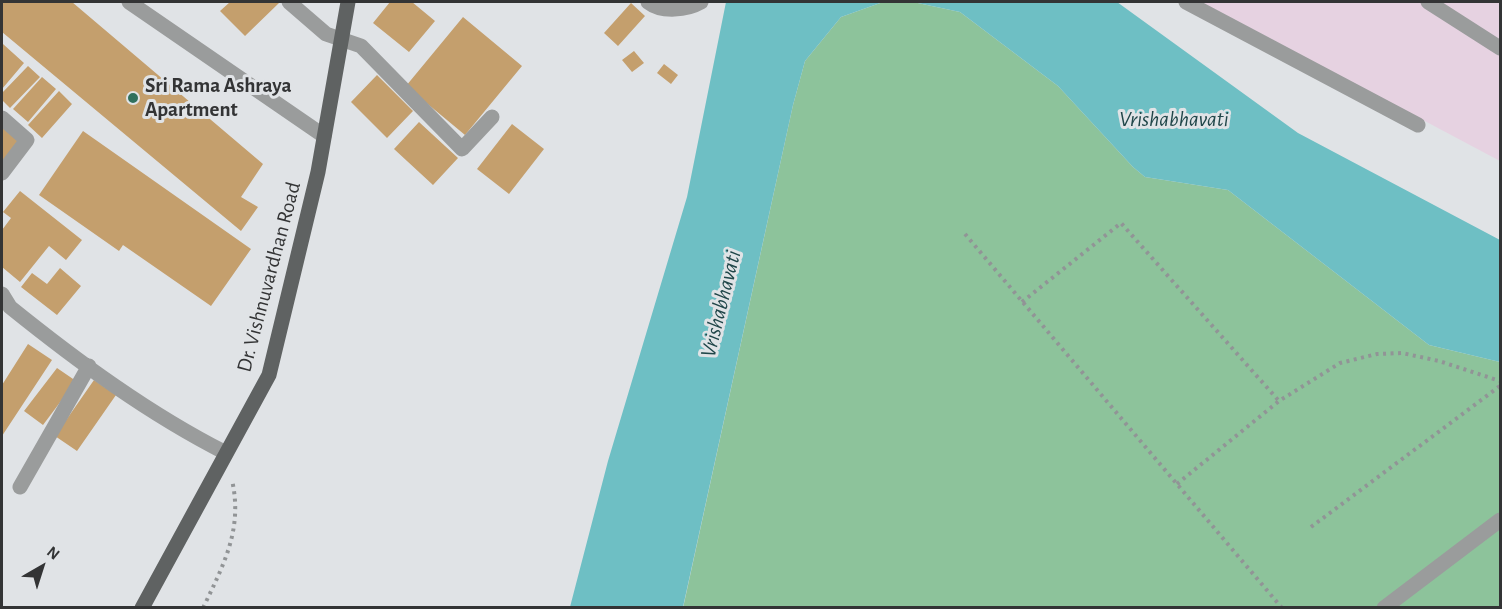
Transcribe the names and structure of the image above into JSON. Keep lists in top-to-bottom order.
{
  "streets": {
    "main road": ["Dr. Vishnuvardhan Road"]
  },
  "water": ["Vrishabhavati"],
  "places": ["Sri Rama Ashraya Apartment"],
  "north": "top right"
}
